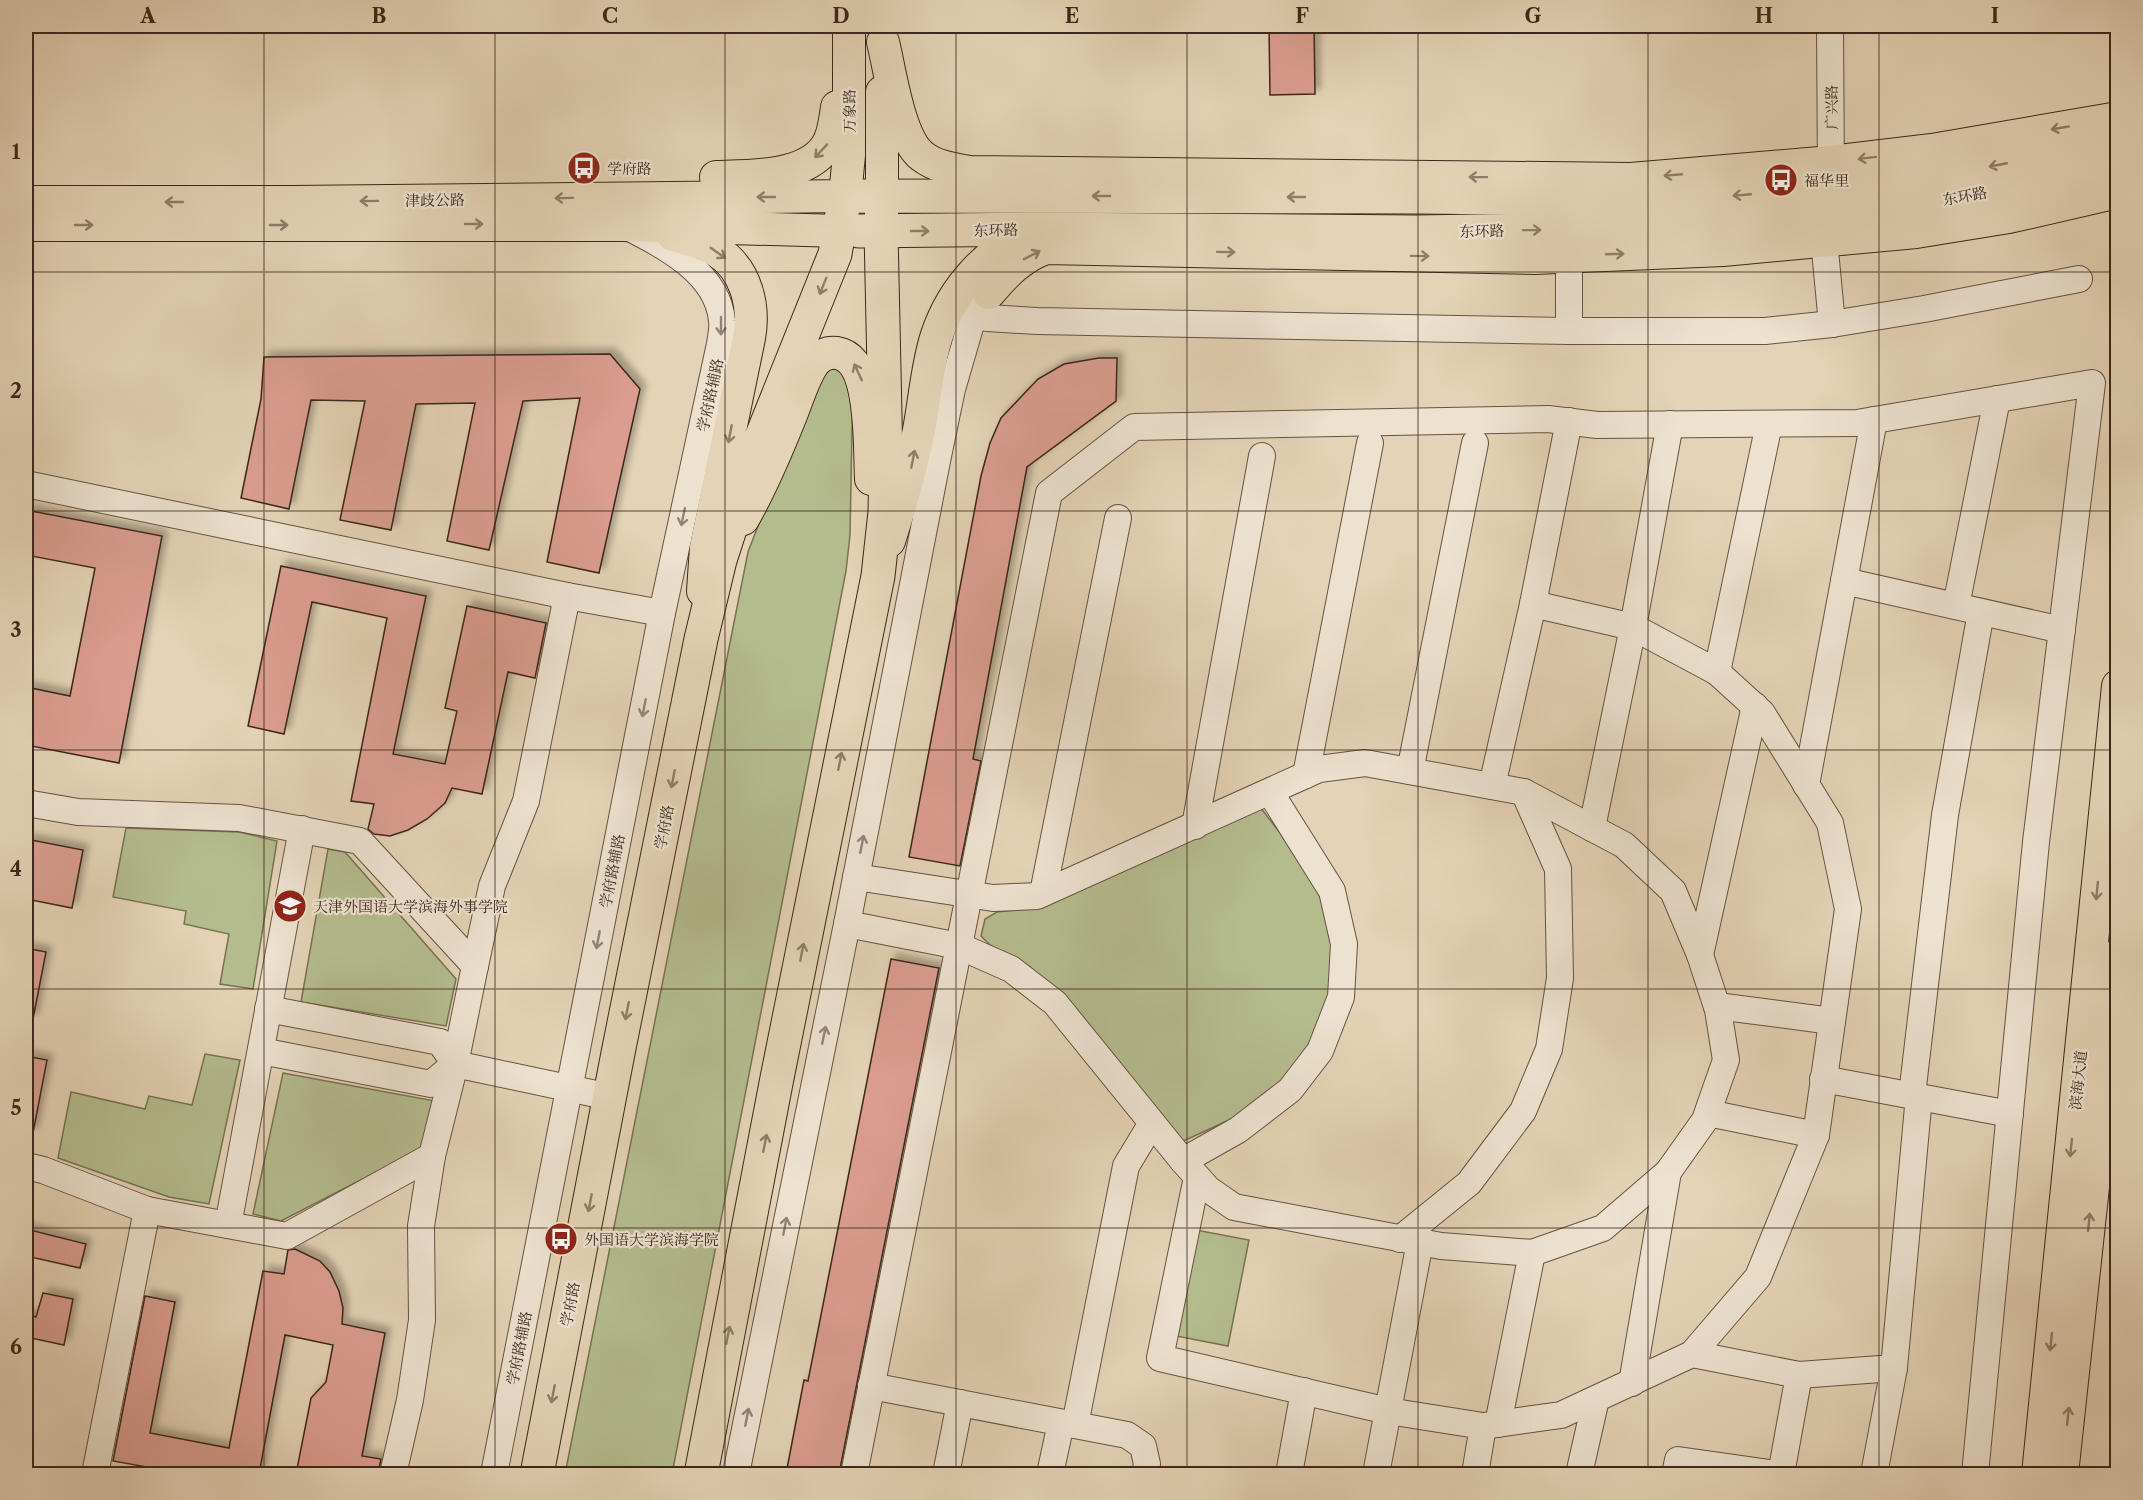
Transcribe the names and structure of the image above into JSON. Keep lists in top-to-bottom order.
{
  "streets": {
    "highway": ["东环路", "学府路"],
    "main road": ["万象路", "津歧公路", "滨海大道"],
    "street": ["广兴路", "学府路辅路"]
  },
  "crossings": [
    ["广兴路", "东环路"],
    ["万象路", "东环路"],
    ["万象路", "津歧公路"],
    ["万象路", "学府路"],
    ["东环路", "津歧公路"],
    ["东环路", "学府路"],
    ["津歧公路", "学府路辅路"],
    ["津歧公路", "学府路"]
  ],
  "places": {
    "bus stop": ["学府路", "福华里", "外国语大学滨海学院"],
    "school or university": ["天津外国语大学滨海外事学院"]
  },
  "grid": {
    "columns": [
      "A",
      "B",
      "C",
      "D",
      "E",
      "F",
      "G",
      "H",
      "I"
    ],
    "rows": [
      "1",
      "2",
      "3",
      "4",
      "5",
      "6"
    ]
  }
}
